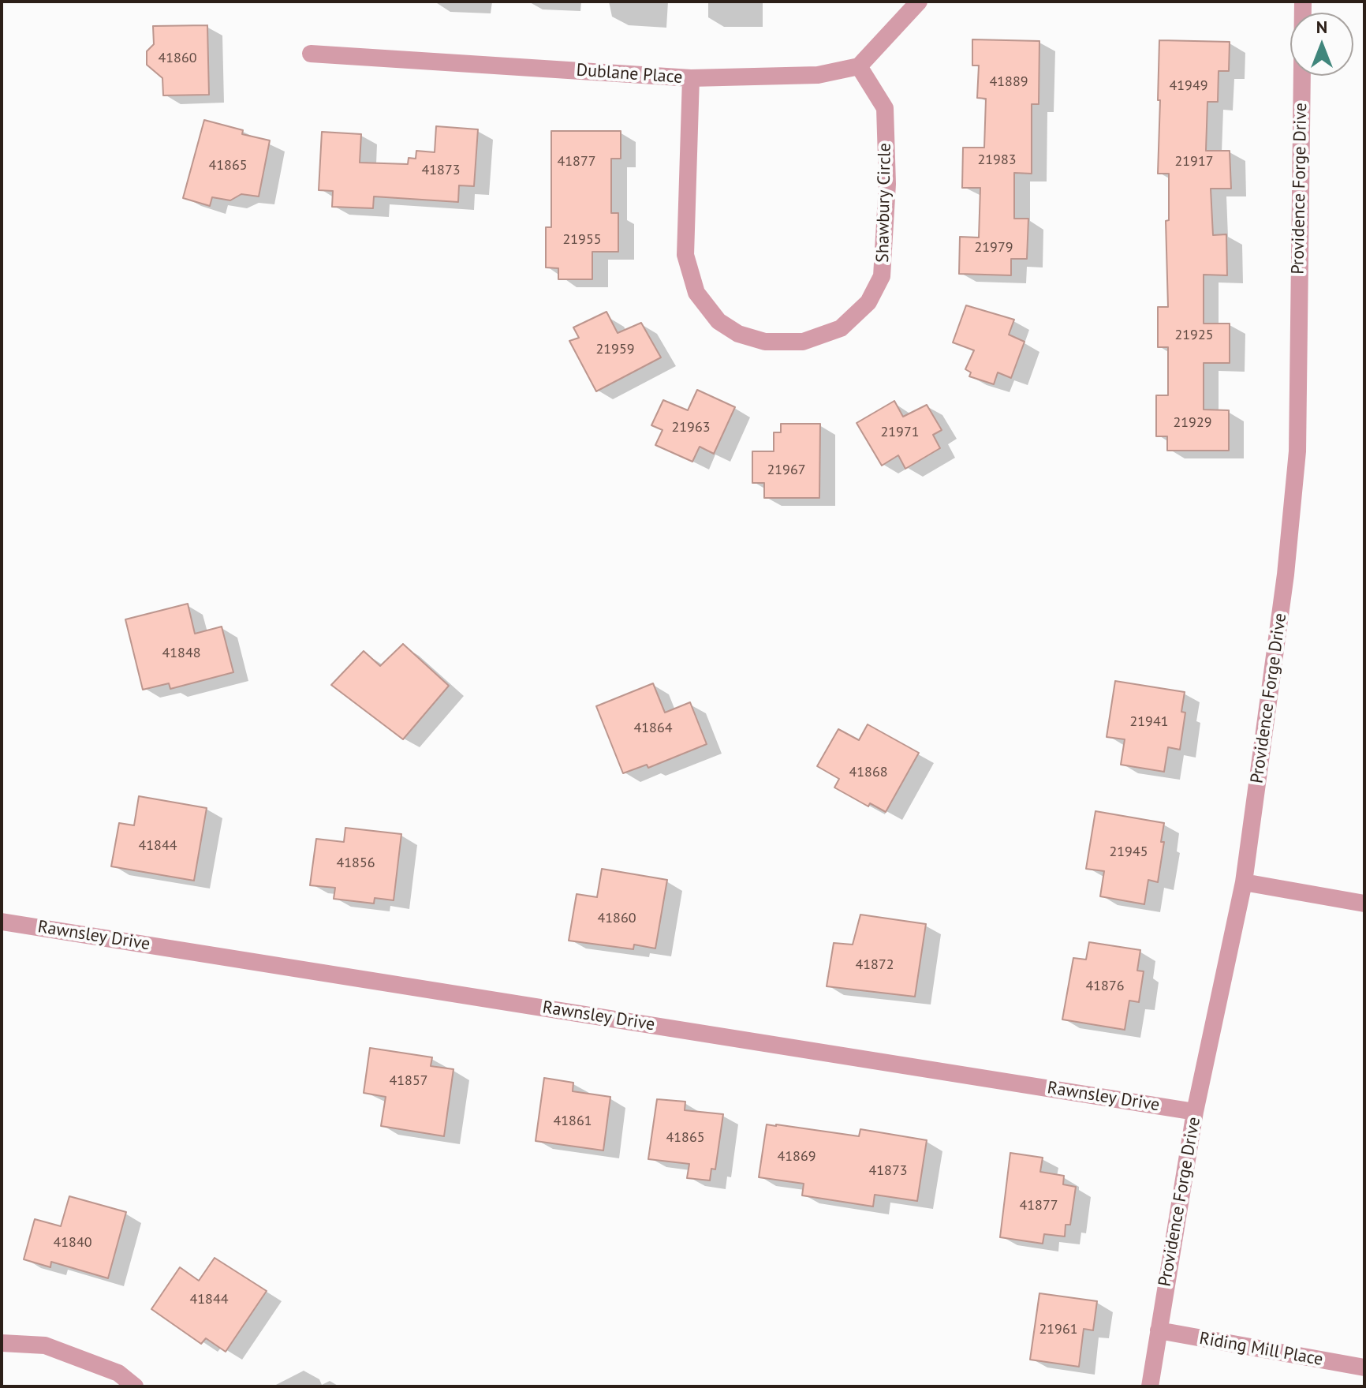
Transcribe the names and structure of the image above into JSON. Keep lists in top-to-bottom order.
{
  "streets": {
    "street": [
      "Dublane Place",
      "Providence Forge Drive",
      "Shawbury Circle",
      "Rawnsley Drive",
      "Riding Mill Place"
    ]
  },
  "crossings": [
    ["Dublane Place", "Shawbury Circle"],
    ["Providence Forge Drive", "Rawnsley Drive"],
    ["Providence Forge Drive", "Riding Mill Place"]
  ],
  "house_numbers": [
    "41860",
    "41889",
    "41949",
    "21983",
    "41877",
    "21917",
    "41865",
    "41873",
    "21955",
    "21979",
    "21925",
    "21959",
    "21929",
    "21963",
    "21971",
    "21967",
    "41848",
    "21941",
    "41864",
    "41868",
    "41844",
    "21945",
    "41856",
    "41860",
    "41872",
    "41876",
    "41857",
    "41861",
    "41865",
    "41869",
    "41873",
    "41877",
    "41840",
    "41844",
    "21961"
  ],
  "north": "top"
}
